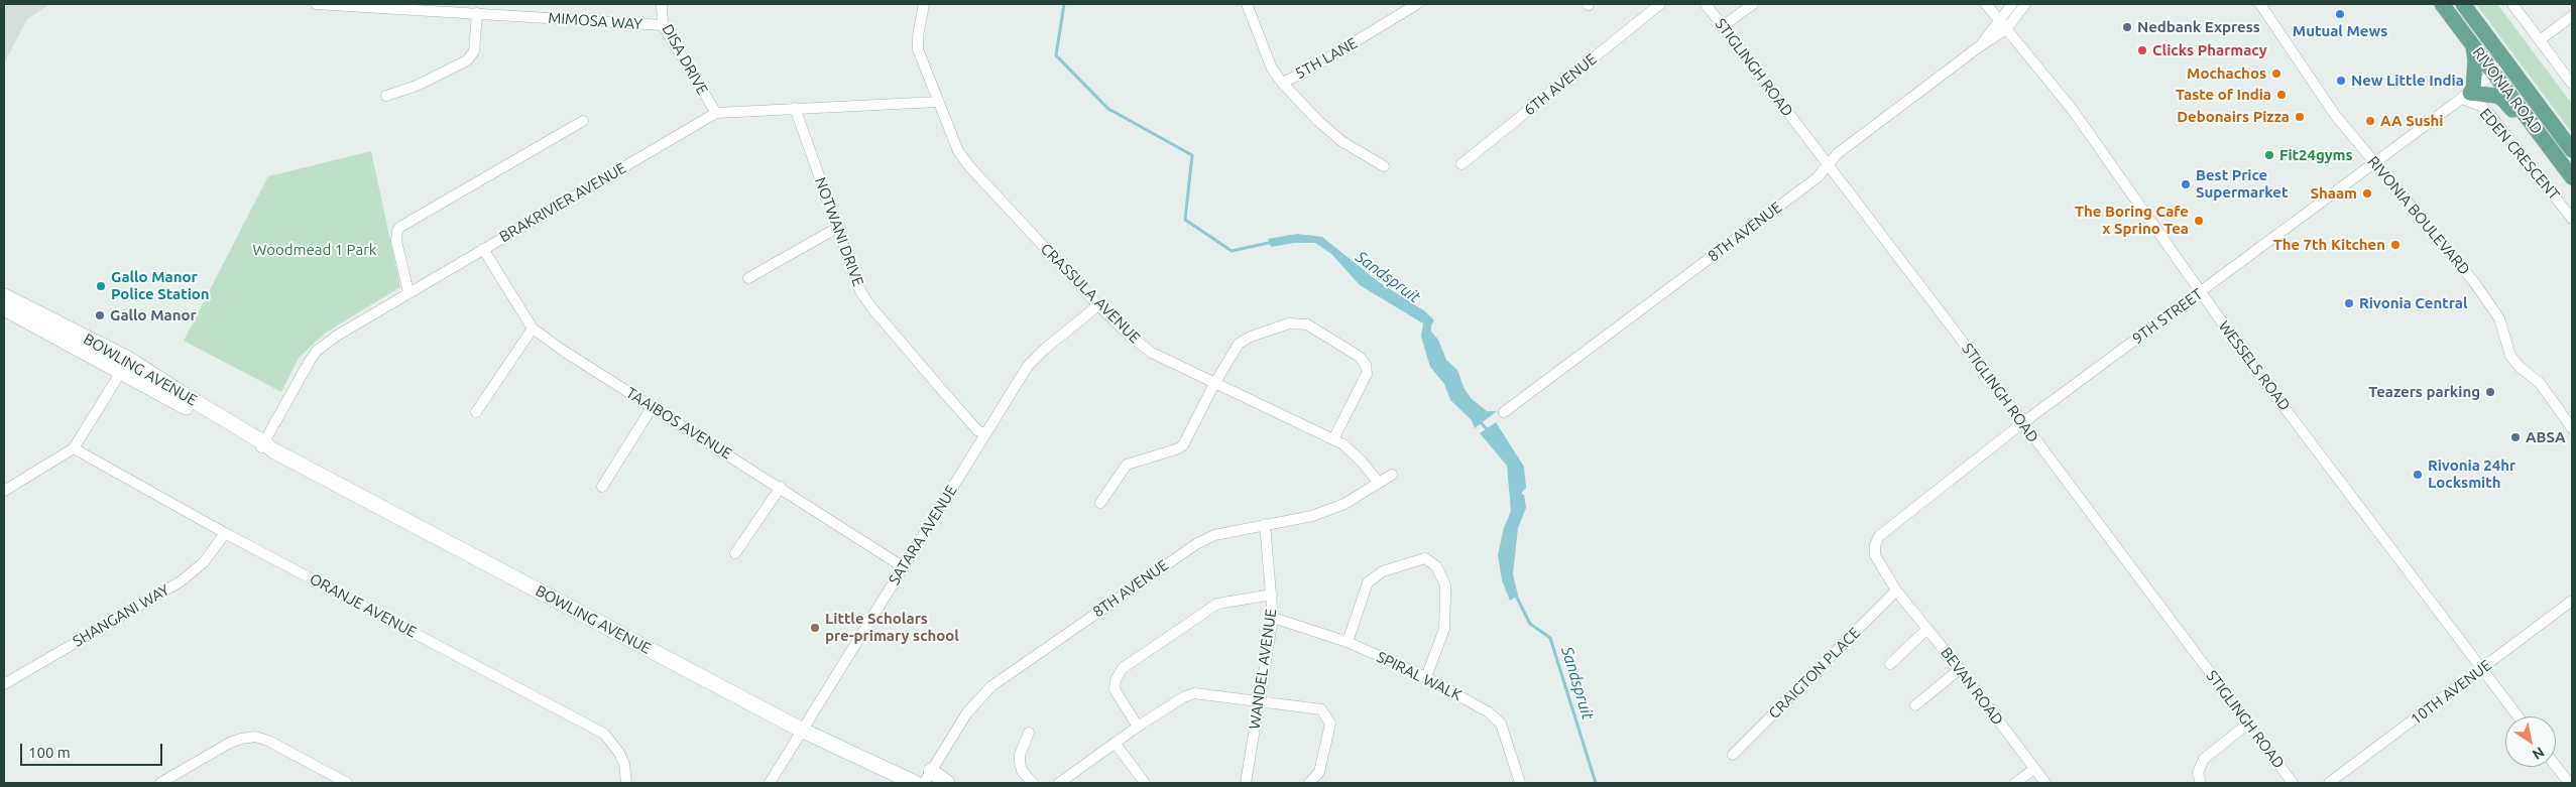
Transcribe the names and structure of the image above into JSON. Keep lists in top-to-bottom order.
{
  "streets": {
    "main road": ["RIVONIA ROAD", "BOWLING AVENUE"],
    "street": [
      "MIMOSA WAY",
      "5TH LANE",
      "DISA DRIVE",
      "STIGLINGH ROAD",
      "6TH AVENUE",
      "EDEN CRESCENT",
      "BRAKRIVIER AVENUE",
      "RIVONIA BOULEVARD",
      "NOTWANI DRIVE",
      "8TH AVENUE",
      "CRASSULA AVENUE",
      "9TH STREET",
      "WESSELS ROAD",
      "TAAIBOS AVENUE",
      "SATARA AVENUE",
      "ORANJE AVENUE",
      "SHANGANI WAY",
      "WANDEL AVENUE",
      "CRAIGTON PLACE",
      "SPIRAL WALK",
      "BEVAN ROAD",
      "10TH AVENUE"
    ]
  },
  "crossings": [
    ["MIMOSA WAY", "DISA DRIVE"],
    ["DISA DRIVE", "BRAKRIVIER AVENUE"],
    ["STIGLINGH ROAD", "8TH AVENUE"],
    ["STIGLINGH ROAD", "9TH STREET"],
    ["RIVONIA ROAD", "9TH STREET"],
    ["EDEN CRESCENT", "9TH STREET"],
    ["BRAKRIVIER AVENUE", "NOTWANI DRIVE"],
    ["BRAKRIVIER AVENUE", "CRASSULA AVENUE"],
    ["BRAKRIVIER AVENUE", "BOWLING AVENUE"],
    ["BRAKRIVIER AVENUE", "TAAIBOS AVENUE"],
    ["RIVONIA BOULEVARD", "9TH STREET"],
    ["NOTWANI DRIVE", "SATARA AVENUE"],
    ["8TH AVENUE", "CRASSULA AVENUE"],
    ["8TH AVENUE", "WESSELS ROAD"],
    ["8TH AVENUE", "WANDEL AVENUE"],
    ["CRASSULA AVENUE", "SATARA AVENUE"],
    ["9TH STREET", "WESSELS ROAD"],
    ["9TH STREET", "CRAIGTON PLACE"],
    ["9TH STREET", "BEVAN ROAD"],
    ["WESSELS ROAD", "10TH AVENUE"],
    ["BOWLING AVENUE", "SATARA AVENUE"],
    ["TAAIBOS AVENUE", "SATARA AVENUE"],
    ["ORANJE AVENUE", "SHANGANI WAY"],
    ["WANDEL AVENUE", "SPIRAL WALK"],
    ["CRAIGTON PLACE", "BEVAN ROAD"]
  ],
  "water": ["Sandspruit"],
  "parks": ["Woodmead 1 Park"],
  "places": [
    "Mutual Mews",
    "Nedbank Express",
    "Clicks Pharmacy",
    "Mochachos",
    "New Little India",
    "Taste of India",
    "Debonairs Pizza",
    "AA Sushi",
    "Fit24gyms",
    "Best Price Supermarket",
    "Shaam",
    "The Boring Cafe x Sprino Tea",
    "The 7th Kitchen",
    "Gallo Manor Police Station",
    "Rivonia Central",
    "Gallo Manor",
    "Teazers parking",
    "ABSA",
    "Rivonia 24hr Locksmith",
    "Little Scholars pre-primary school"
  ],
  "scale_bar": "100 m",
  "north": "bottom right"
}
